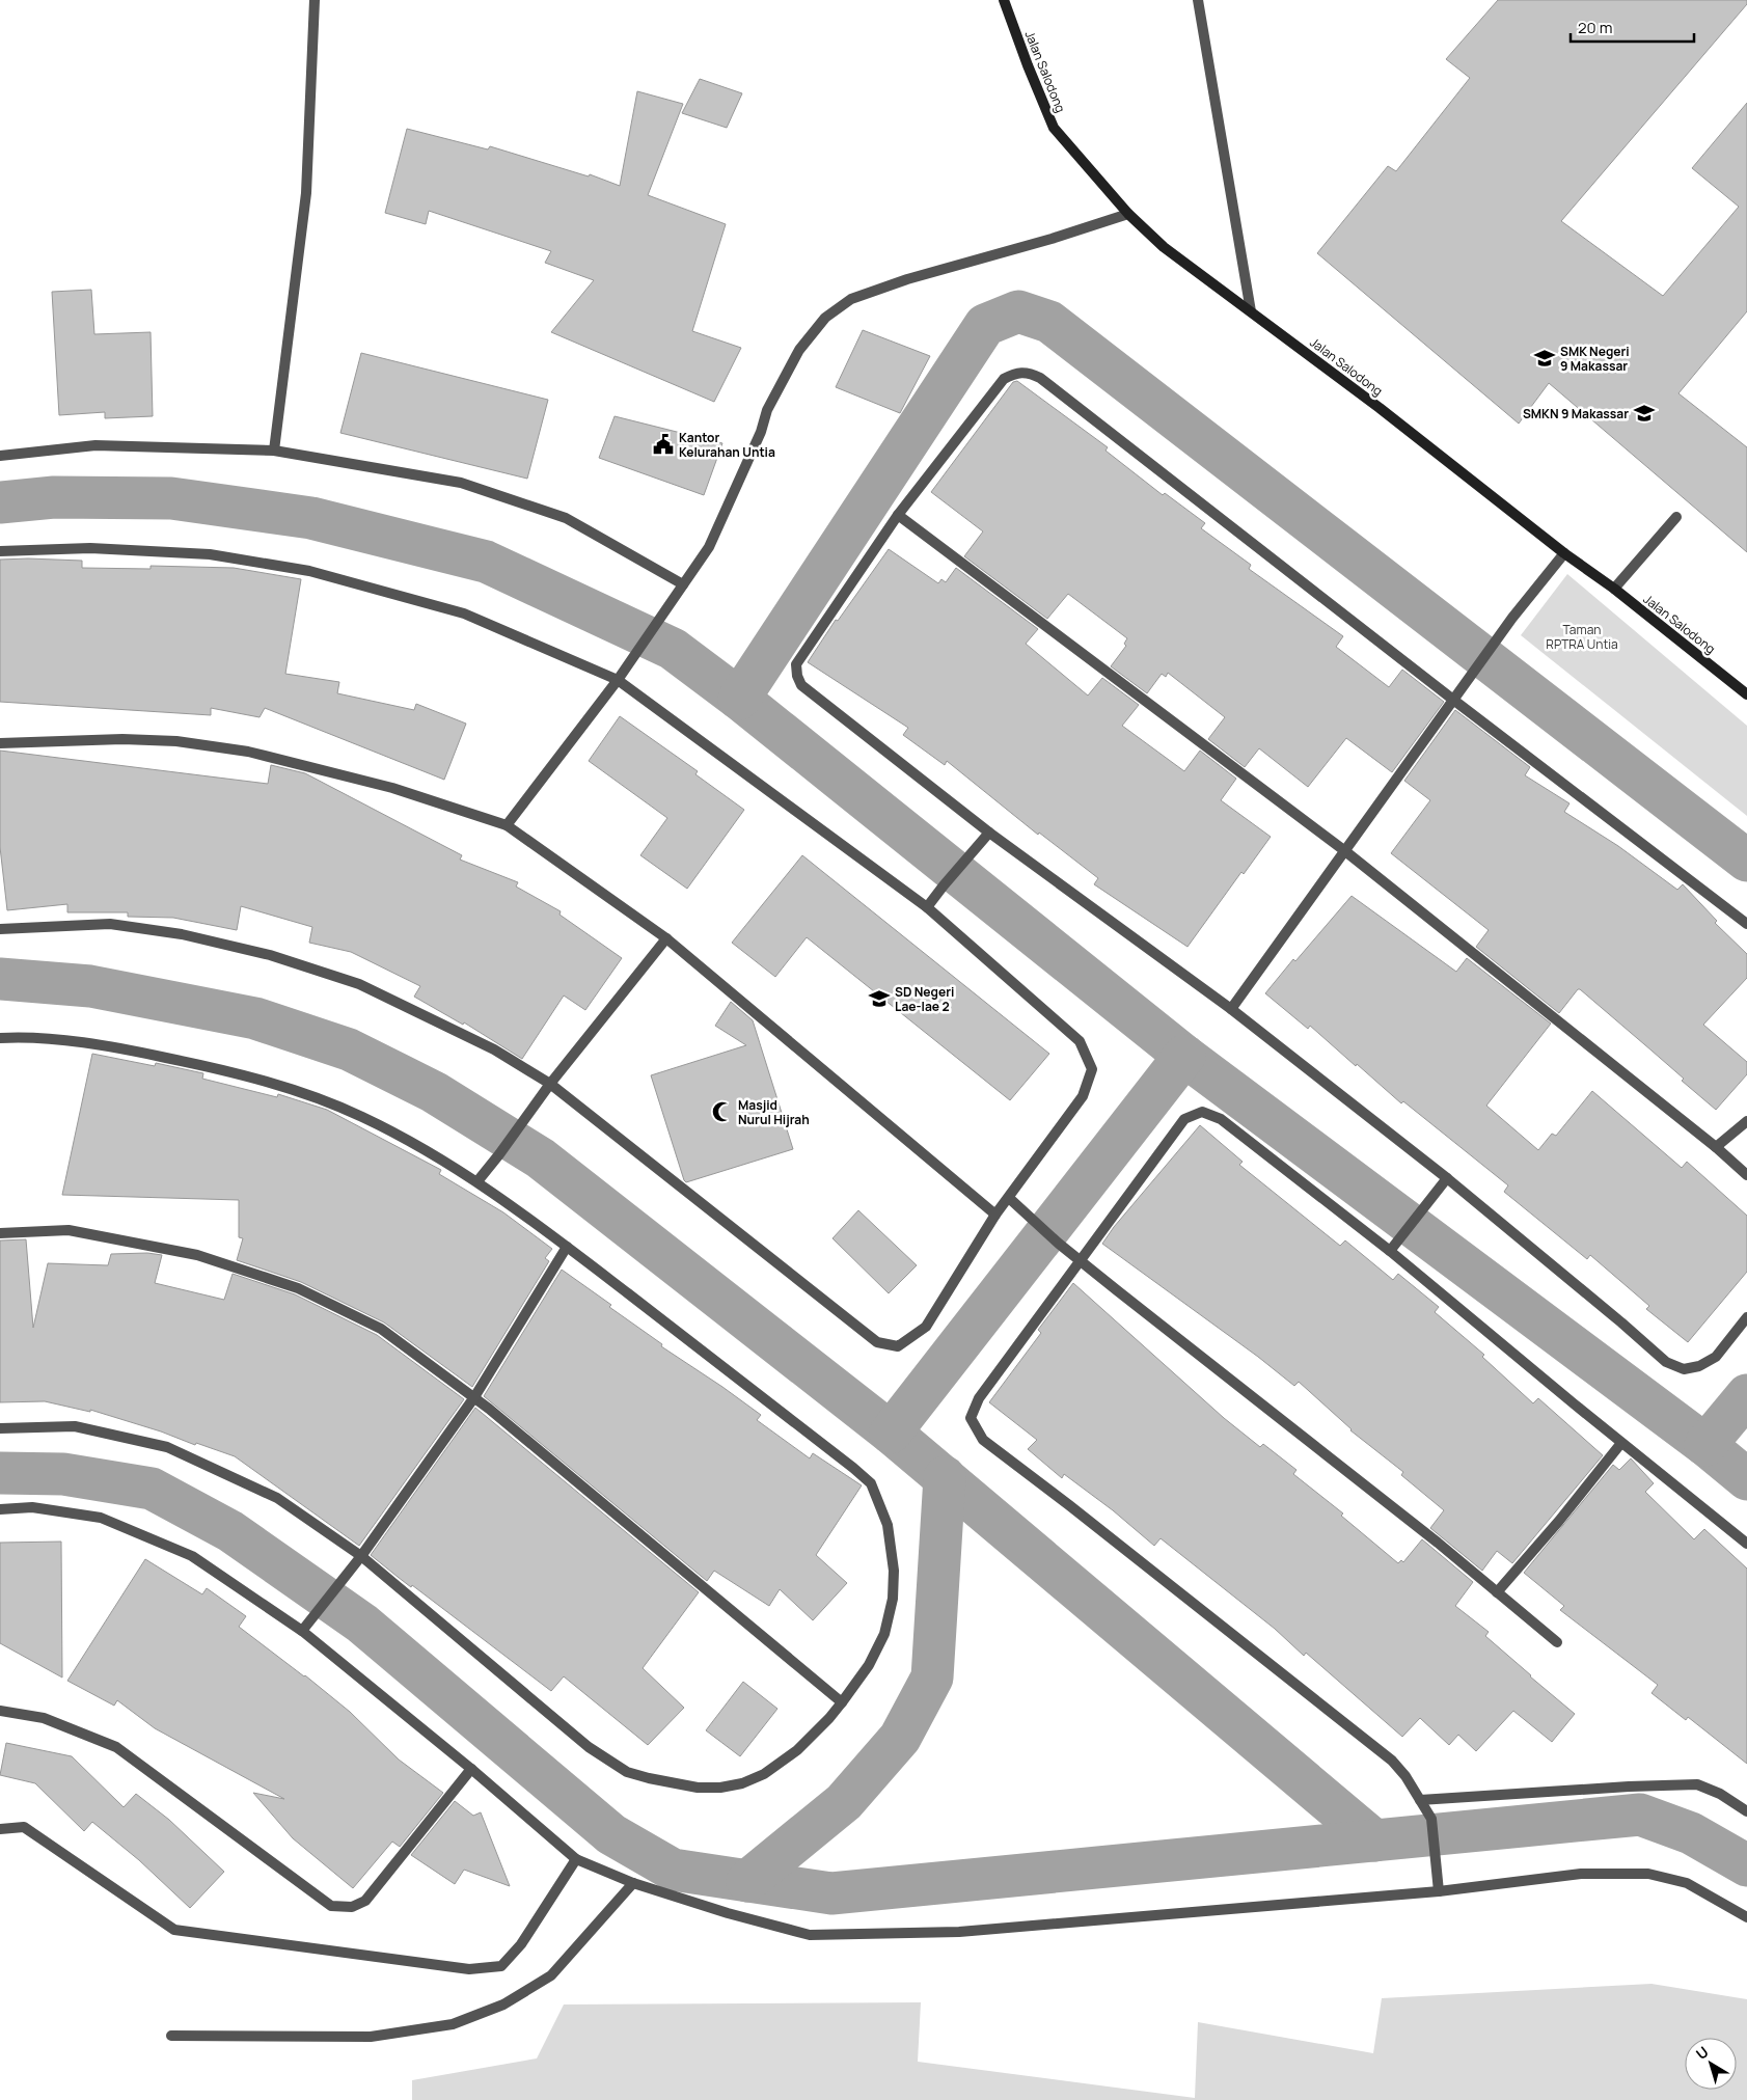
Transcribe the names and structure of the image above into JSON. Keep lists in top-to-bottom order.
{
  "streets": {
    "street": ["Jalan Salodong"]
  },
  "parks": ["Taman RPTRA Untia"],
  "places": {
    "school or university": ["SMK Negeri 9 Makassar", "SMKN 9 Makassar", "SD Negeri Lae-lae 2"],
    "public building": ["Kantor Kelurahan Untia"],
    "mosque": ["Masjid Nurul Hijrah"]
  },
  "scale_bar": "20 m",
  "north": "top left"
}
